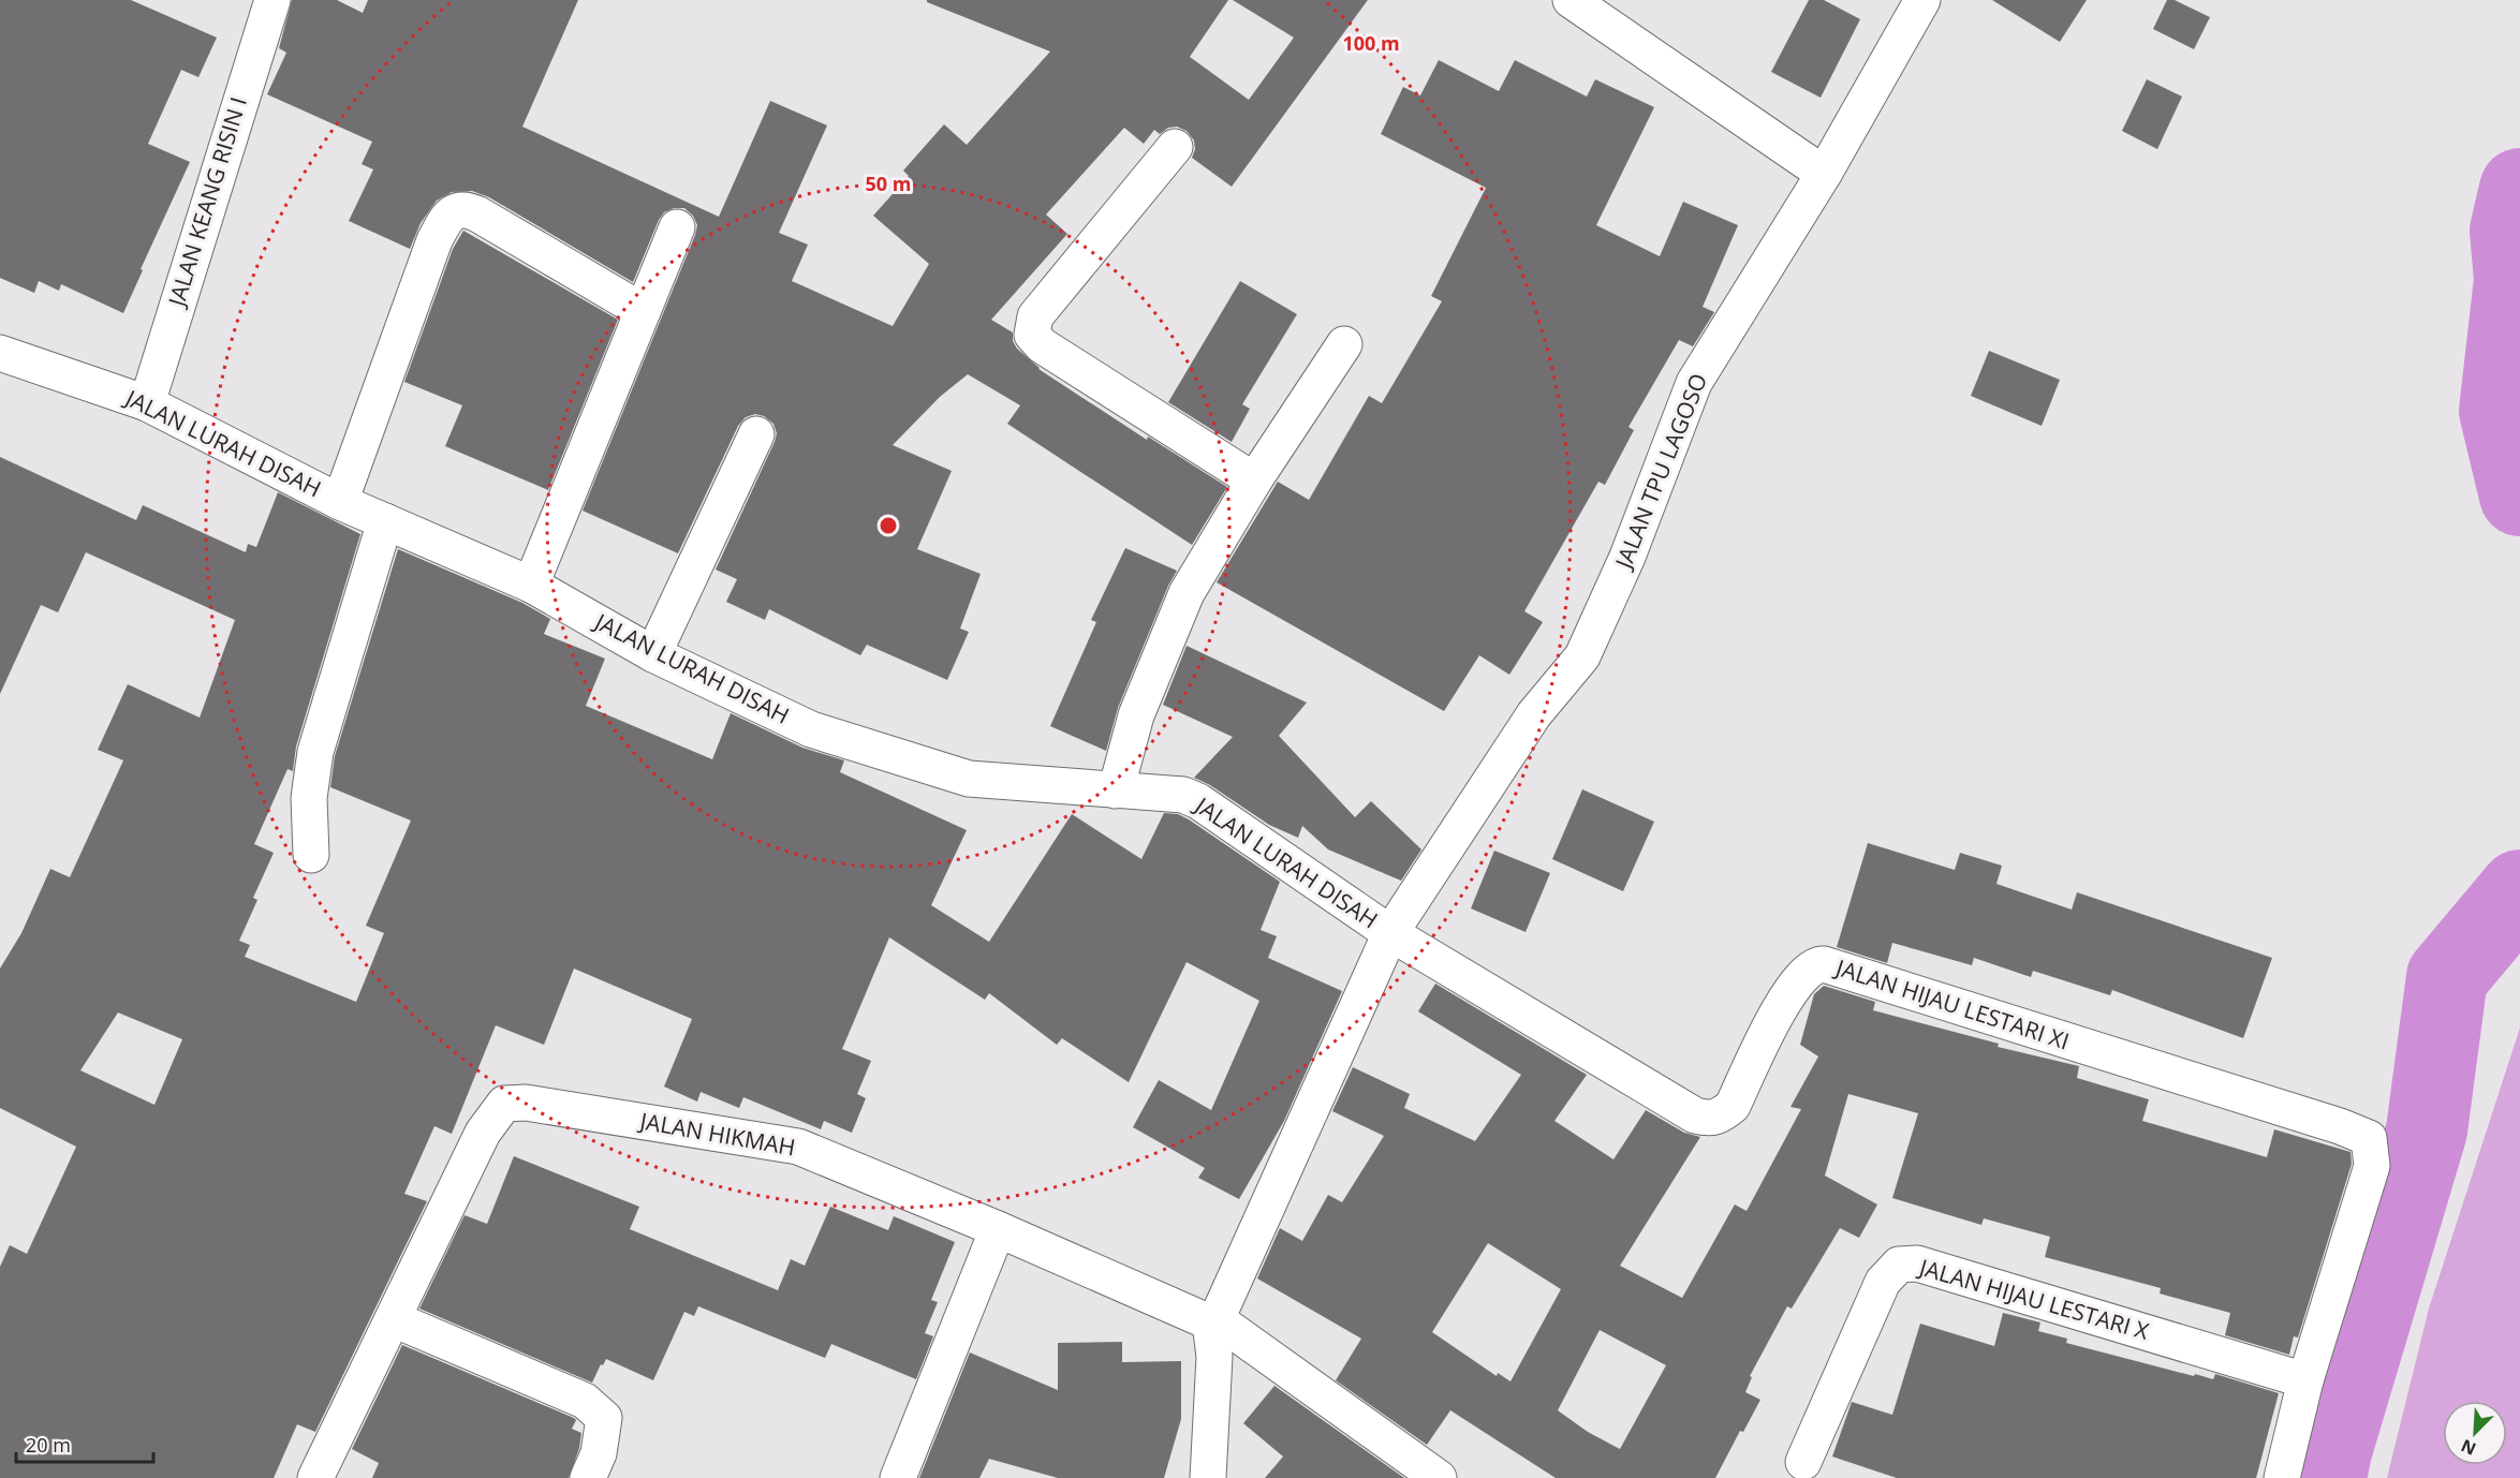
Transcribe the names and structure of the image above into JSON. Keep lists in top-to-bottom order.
{
  "streets": {
    "street": [
      "JALAN KEANG RISIN I",
      "JALAN LURAH DISAH",
      "JALAN TPU LAGOSO",
      "JALAN HIJAU LESTARI XI",
      "JALAN HIKMAH",
      "JALAN HIJAU LESTARI X"
    ]
  },
  "crossings": [
    ["JALAN KEANG RISIN I", "JALAN LURAH DISAH"],
    ["JALAN LURAH DISAH", "JALAN TPU LAGOSO"],
    ["JALAN LURAH DISAH", "JALAN HIJAU LESTARI XI"],
    ["JALAN TPU LAGOSO", "JALAN HIJAU LESTARI XI"],
    ["JALAN TPU LAGOSO", "JALAN HIKMAH"],
    ["JALAN HIJAU LESTARI XI", "JALAN HIJAU LESTARI X"]
  ],
  "scale_bar": "20 m",
  "north": "bottom left",
  "rings": ["100 m", "50 m"]
}
